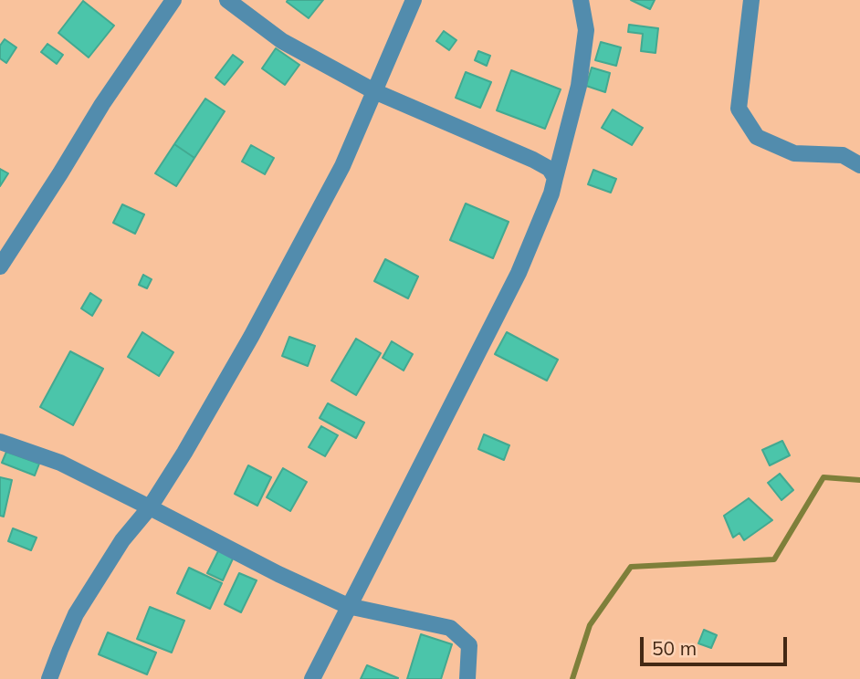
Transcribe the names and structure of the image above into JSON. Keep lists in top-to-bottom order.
{
  "scale_bar": "50 m"
}
